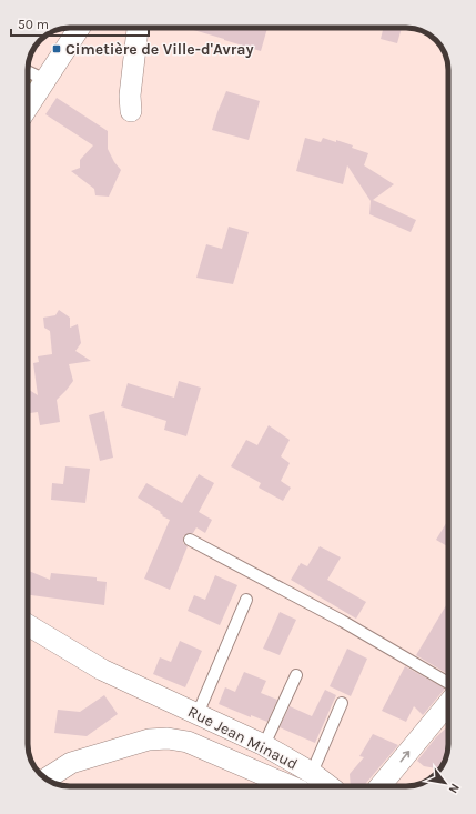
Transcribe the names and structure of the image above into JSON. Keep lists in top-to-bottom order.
{
  "streets": {
    "street": ["Rue Jean Minaud"]
  },
  "places": {
    "transit": ["Cimetière de Ville-d'Avray"]
  },
  "scale_bar": "50 m",
  "north": "bottom right"
}
